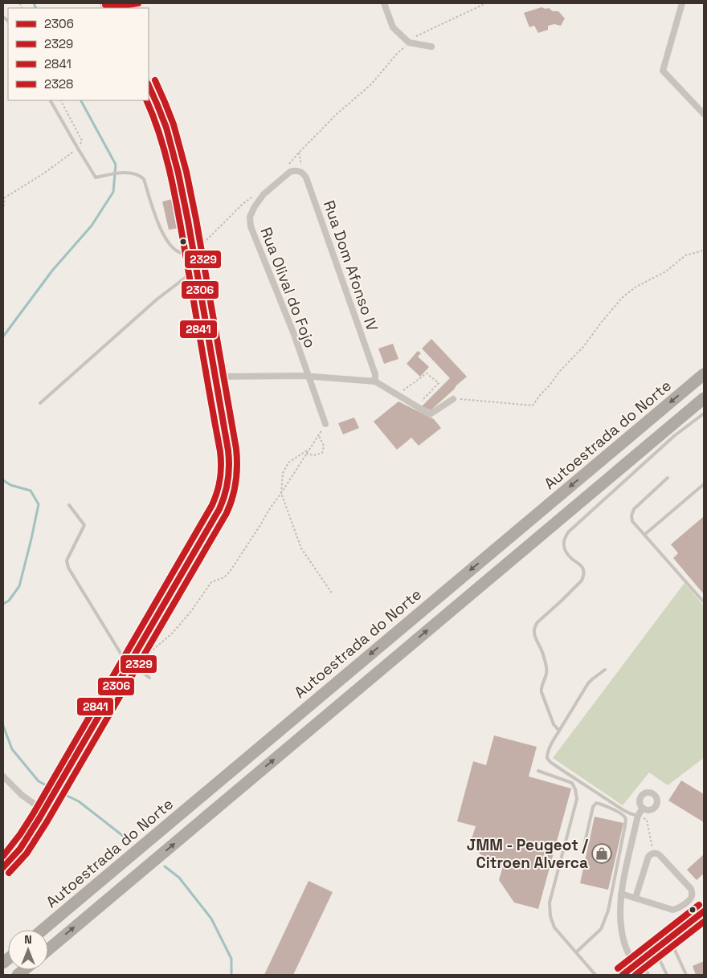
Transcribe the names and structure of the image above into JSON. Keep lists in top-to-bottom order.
{
  "streets": {
    "highway": ["Autoestrada do Norte"],
    "street": ["Rua Dom Afonso IV", "Rua Olival do Fojo"]
  },
  "places": {
    "shop": ["JMM - Peugeot / Citroen Alverca"]
  },
  "lines": [
    "transit line 2306",
    "transit line 2329",
    "transit line 2841",
    "transit line 2328"
  ],
  "legend": [
    "2306",
    "2329",
    "2841",
    "2328"
  ],
  "north": "top"
}
